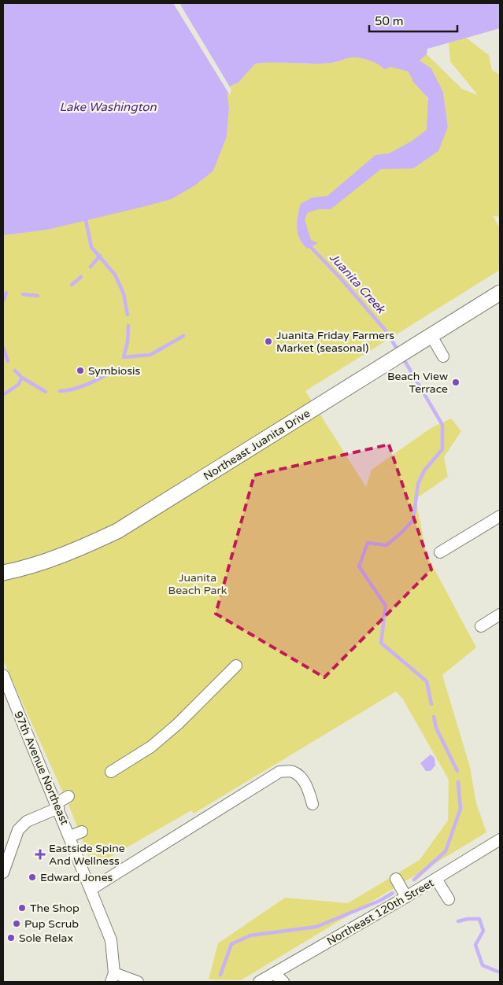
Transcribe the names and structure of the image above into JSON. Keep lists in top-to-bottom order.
{
  "streets": {
    "main road": ["Northeast Juanita Drive"],
    "street": ["97th Avenue Northeast", "Northeast 120th Street"]
  },
  "water": ["Lake Washington", "Juanita Creek"],
  "parks": ["Juanita Beach Park"],
  "places": {
    "other": [
      "Juanita Friday Farmers Market (seasonal)",
      "Symbiosis",
      "Beach View Terrace",
      "Edward Jones",
      "The Shop",
      "Pup Scrub",
      "Sole Relax"
    ],
    "health": ["Eastside Spine And Wellness"]
  },
  "scale_bar": "50 m"
}
